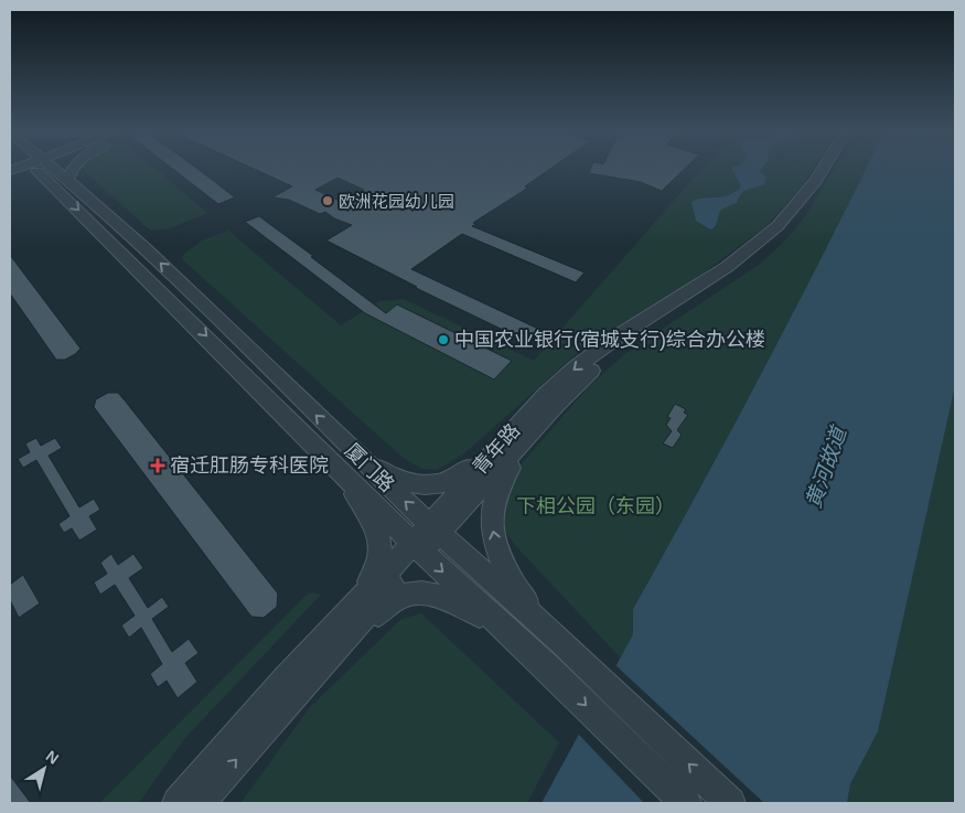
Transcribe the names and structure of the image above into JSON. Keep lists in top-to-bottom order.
{
  "streets": {
    "street": ["青年路", "厦门路"]
  },
  "crossings": [
    ["青年路", "厦门路"]
  ],
  "water": ["黄河故道"],
  "parks": ["下相公园（东园）"],
  "places": {
    "other": ["欧洲花园幼儿园", "中国农业银行(宿城支行)综合办公楼"],
    "health": ["宿迁肛肠专科医院"]
  },
  "north": "top right"
}
